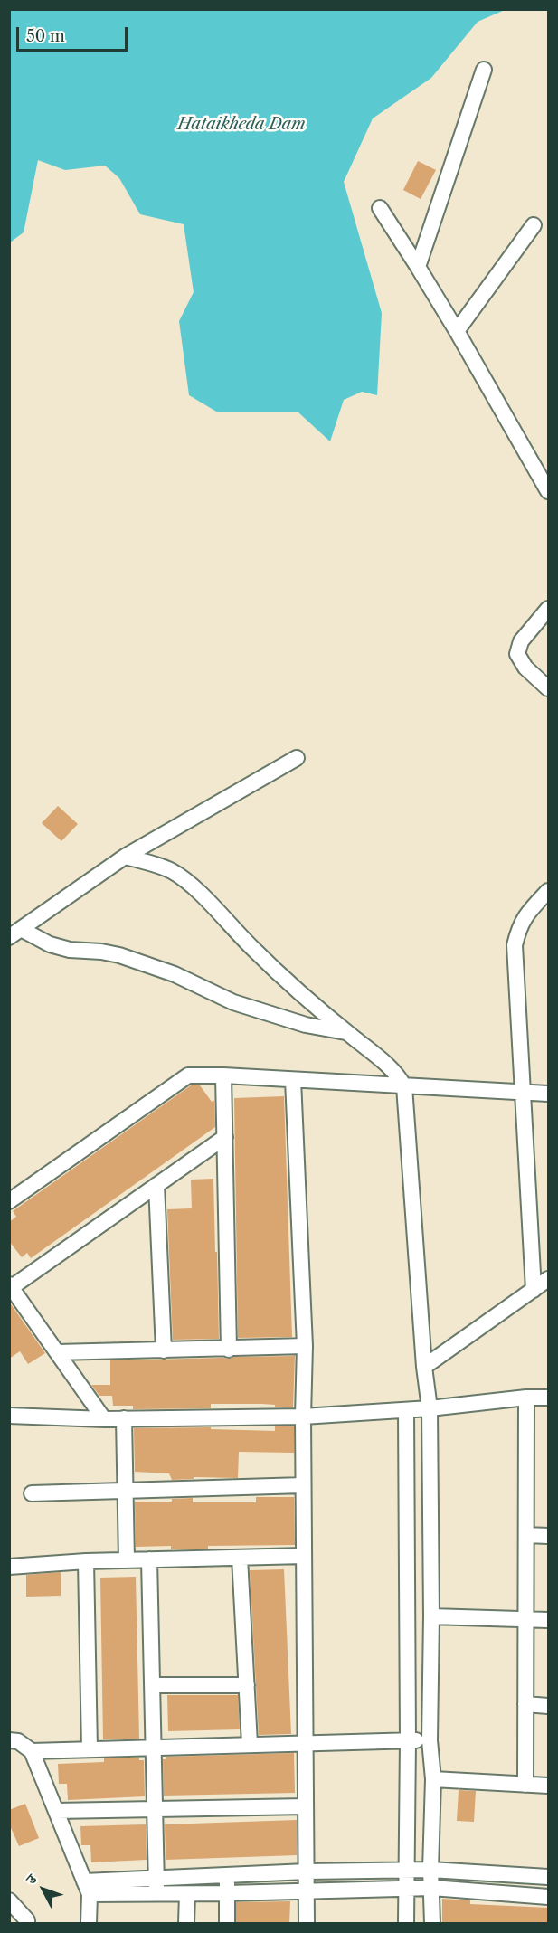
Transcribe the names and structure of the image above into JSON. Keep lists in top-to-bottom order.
{
  "water": ["Hataikheda Dam"],
  "scale_bar": "50 m",
  "north": "top left"
}
